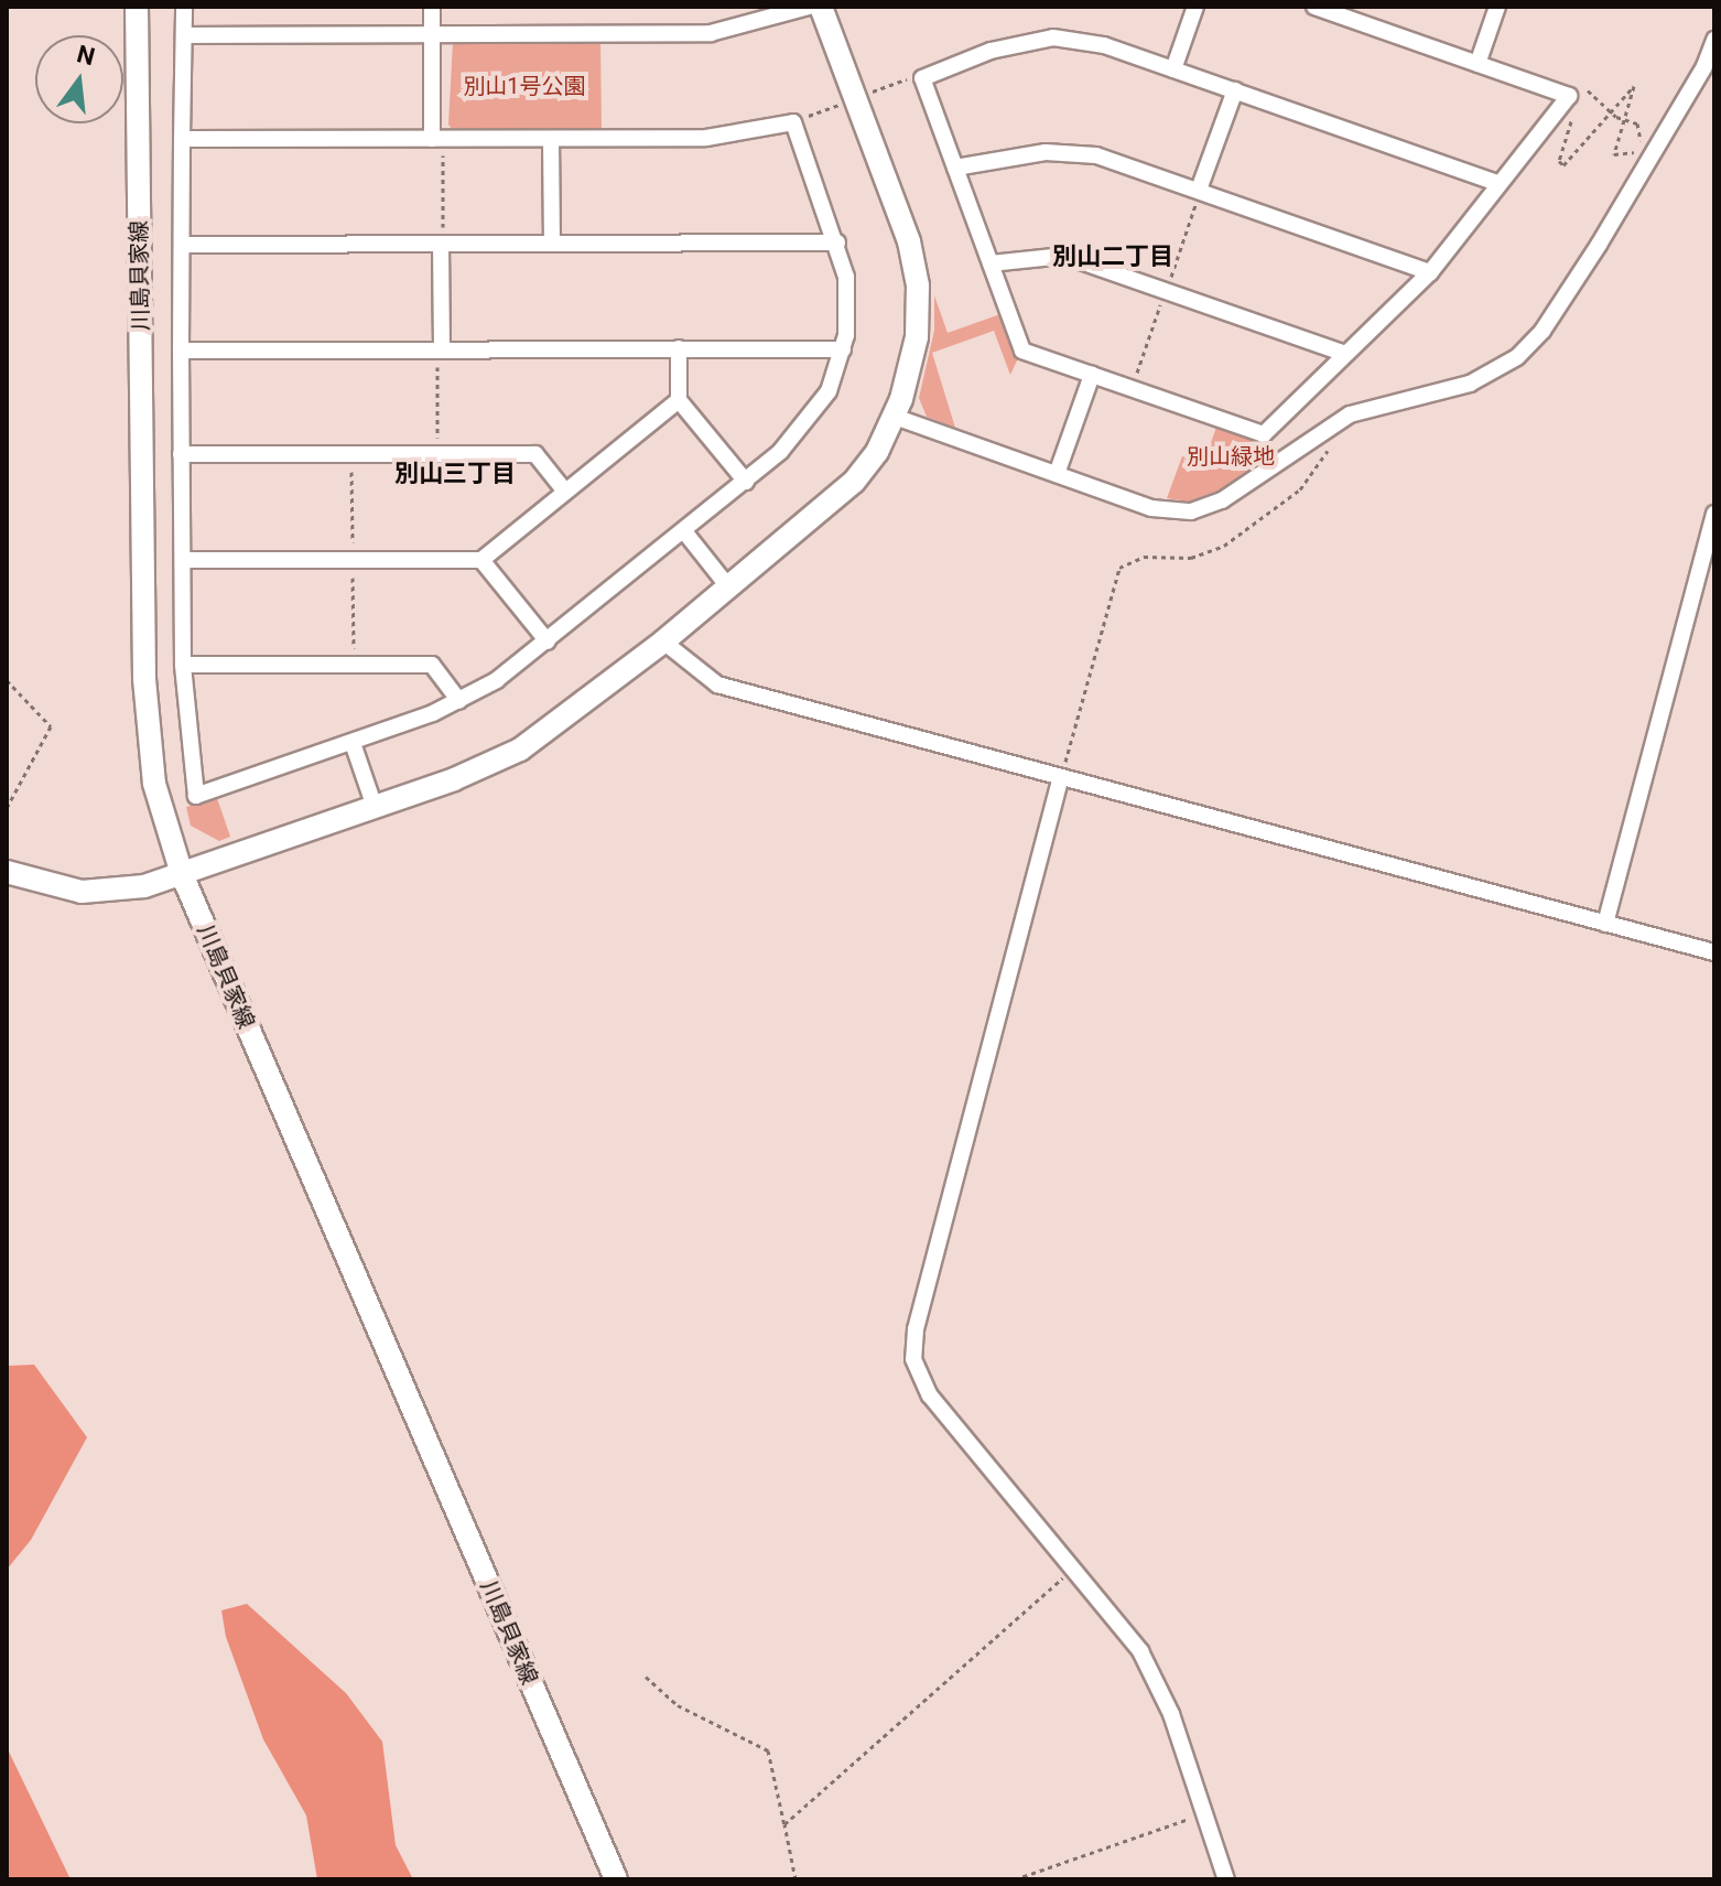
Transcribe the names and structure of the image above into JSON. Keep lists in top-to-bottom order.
{
  "streets": {
    "main road": ["川島貝家線"]
  },
  "districts": ["別山二丁目", "別山三丁目"],
  "parks": ["別山1号公園", "別山緑地"],
  "north": "top"
}
